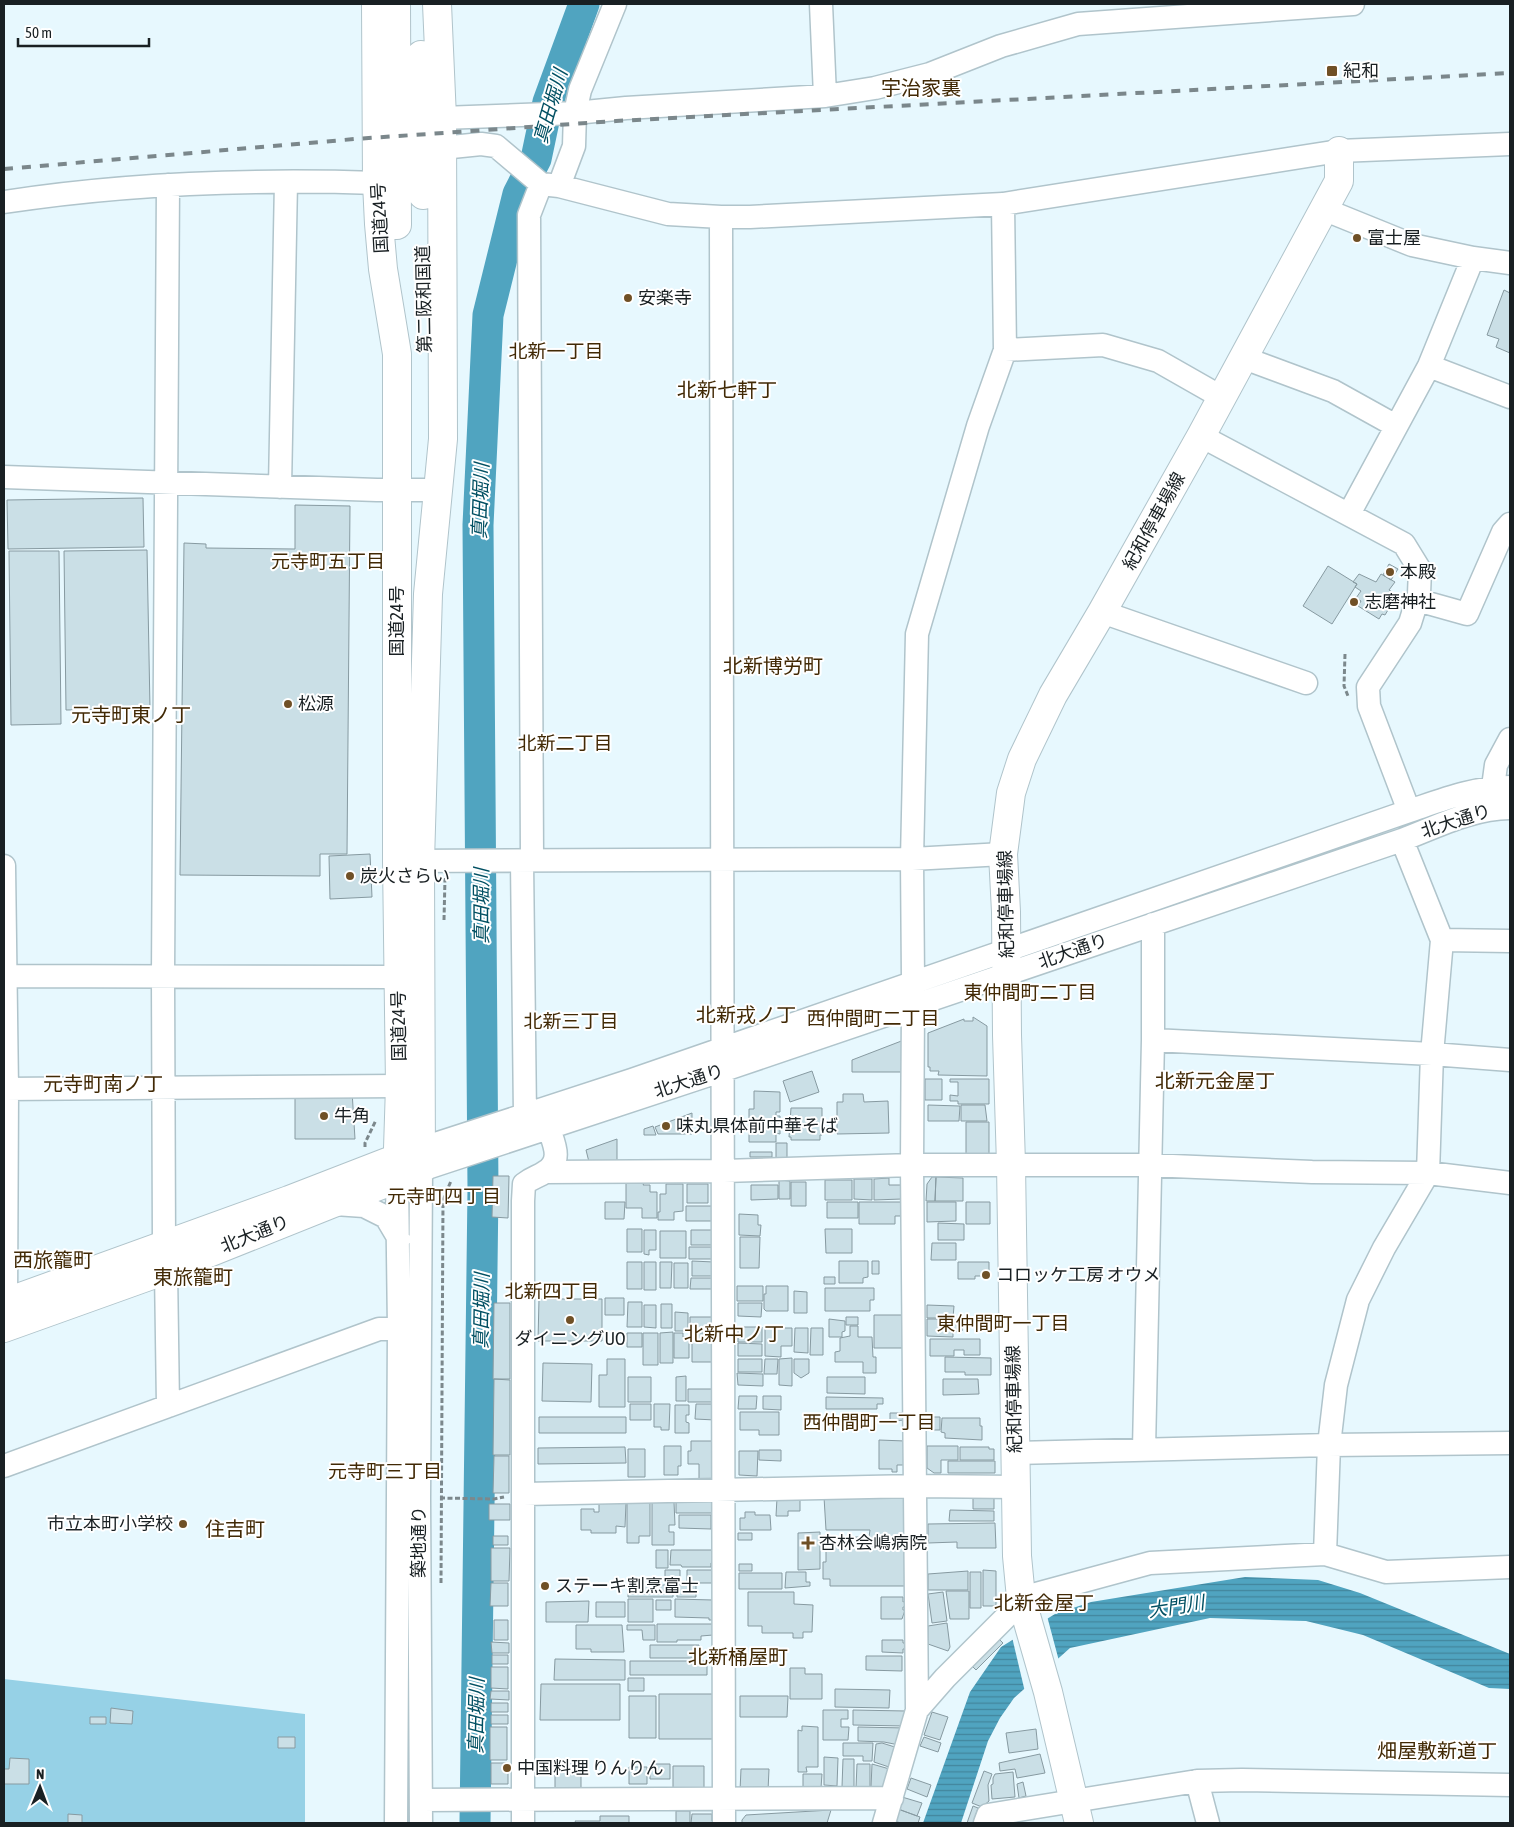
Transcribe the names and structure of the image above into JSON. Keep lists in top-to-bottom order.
{
  "streets": {
    "main road": [
      "国道24号",
      "第二阪和国道",
      "紀和停車場線",
      "北大通り"
    ],
    "street": ["築地通り"]
  },
  "crossings": [
    ["国道24号", "第二阪和国道"],
    ["国道24号", "北大通り"],
    ["国道24号", "築地通り"],
    ["紀和停車場線", "北大通り"],
    ["北大通り", "築地通り"]
  ],
  "districts": [
    "宇治家裏",
    "北新一丁目",
    "北新七軒丁",
    "元寺町五丁目",
    "北新博労町",
    "元寺町東ノ丁",
    "北新二丁目",
    "東仲間町二丁目",
    "北新戎ノ丁",
    "西仲間町二丁目",
    "北新三丁目",
    "北新元金屋丁",
    "元寺町南ノ丁",
    "元寺町四丁目",
    "西旅籠町",
    "東旅籠町",
    "北新四丁目",
    "東仲間町一丁目",
    "北新中ノ丁",
    "西仲間町一丁目",
    "元寺町三丁目",
    "住吉町",
    "北新金屋丁",
    "北新桶屋町",
    "畑屋敷新道丁"
  ],
  "water": ["真田堀川", "大門川"],
  "places": {
    "transit": ["紀和"],
    "other": [
      "富士屋",
      "安楽寺",
      "本殿",
      "志磨神社",
      "松源",
      "炭火さらい",
      "牛角",
      "味丸県体前中華そば",
      "コロッケ工房 オウメ",
      "ダイニングUO",
      "市立本町小学校",
      "ステーキ割烹富士",
      "中国料理 りんりん"
    ],
    "health": ["杏林会嶋病院"]
  },
  "scale_bar": "50 m",
  "north": "top"
}
